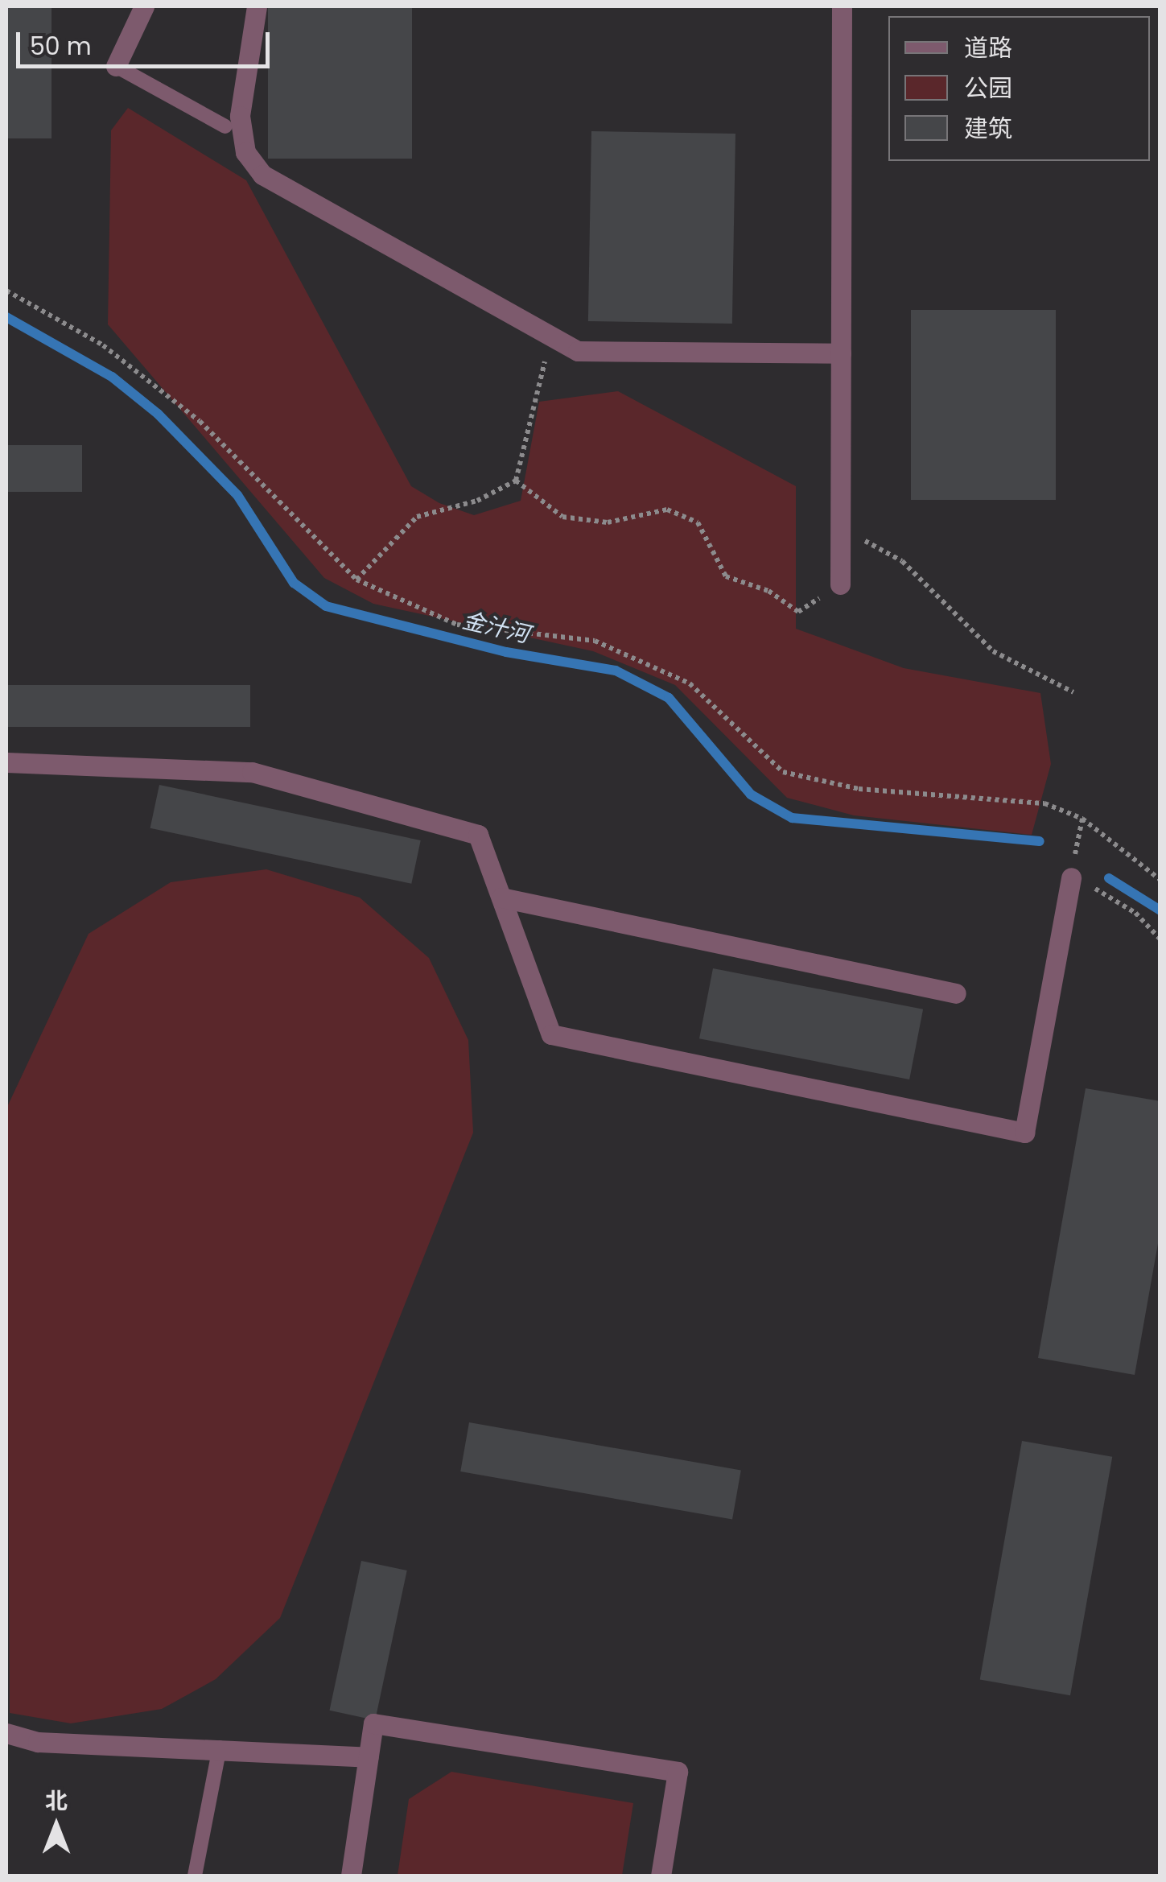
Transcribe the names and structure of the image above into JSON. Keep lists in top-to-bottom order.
{
  "water": ["金汁河"],
  "legend": ["道路", "公园", "建筑"],
  "scale_bar": "50 m",
  "north": "top"
}
